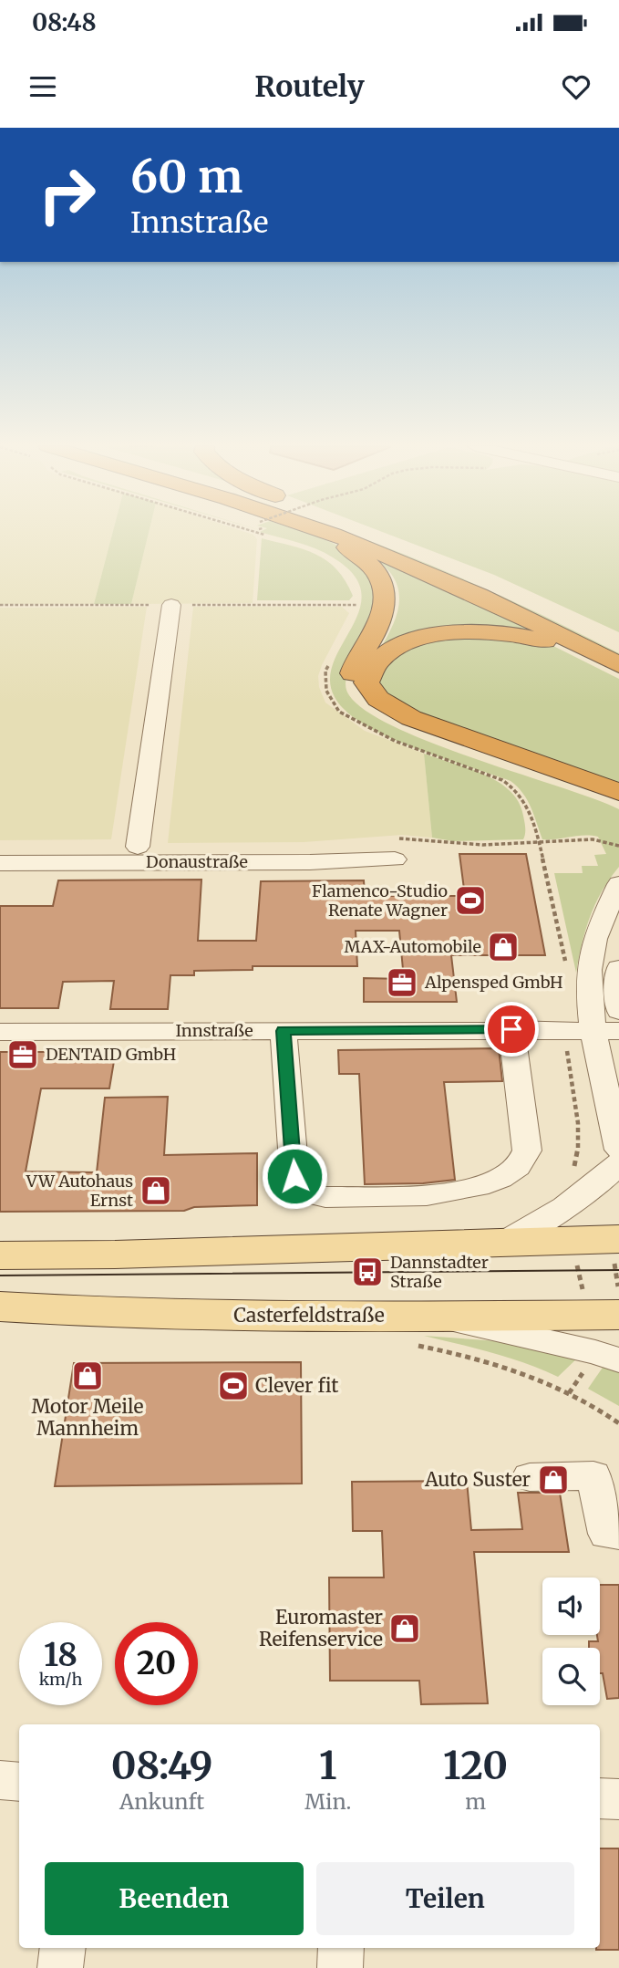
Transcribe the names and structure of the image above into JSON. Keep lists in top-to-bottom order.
{
  "streets": {
    "main road": ["Casterfeldstraße"],
    "street": ["Donaustraße", "Innstraße"]
  },
  "places": {
    "sports": ["Flamenco-Studio Renate Wagner", "Clever fit"],
    "shop": [
      "MAX-Automobile",
      "VW Autohaus Ernst",
      "Motor Meile Mannheim",
      "Auto Suster",
      "Euromaster Reifenservice"
    ],
    "office": ["Alpensped GmbH", "DENTAID GmbH"],
    "bus stop": ["Dannstadter Straße"]
  },
  "page": {
    "status": "08:48",
    "header": "Routely",
    "turn": ["60 m", "Innstraße"],
    "speed": "18 km/h",
    "limit": "20",
    "eta": [
      "08:49",
      "Ankunft",
      "1",
      "Min.",
      "120",
      "m"
    ],
    "buttons": ["Beenden", "Teilen"]
  }
}
